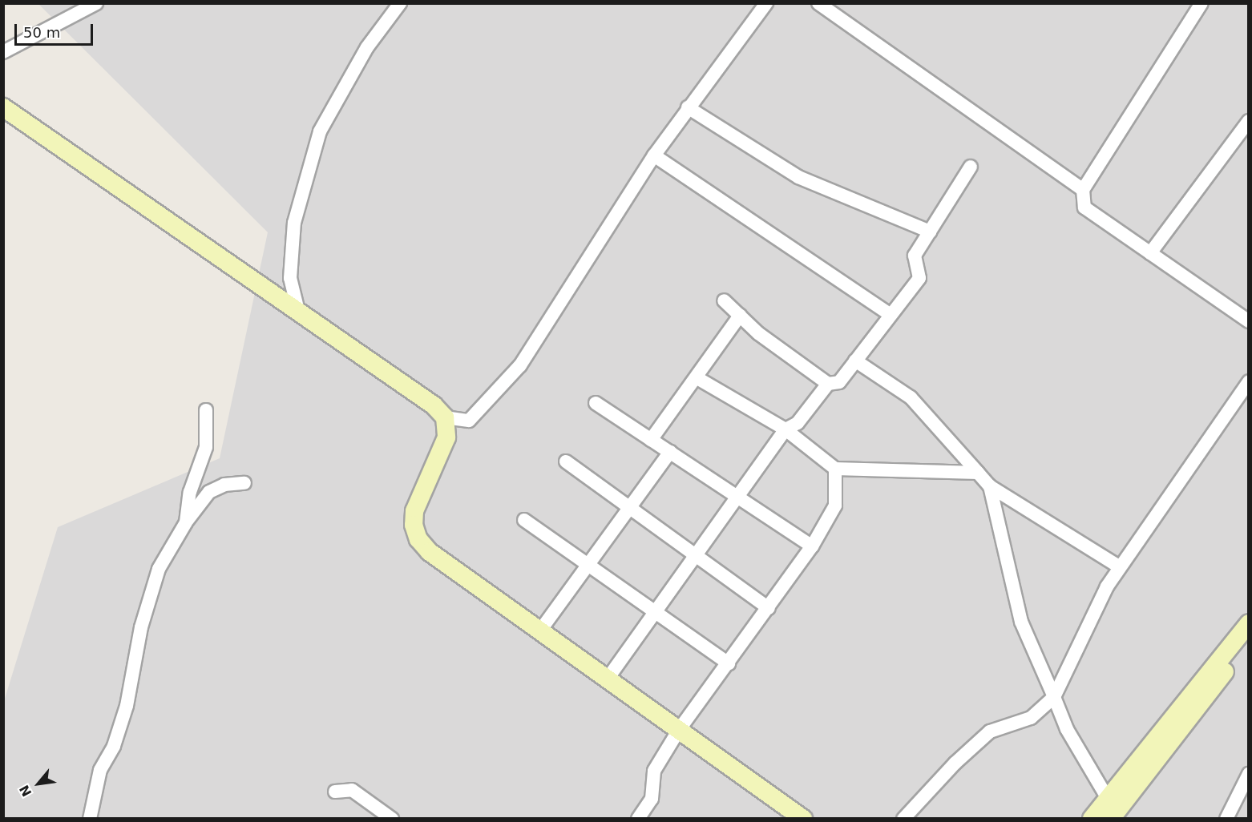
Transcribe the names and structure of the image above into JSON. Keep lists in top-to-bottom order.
{
  "scale_bar": "50 m",
  "north": "bottom left"
}
